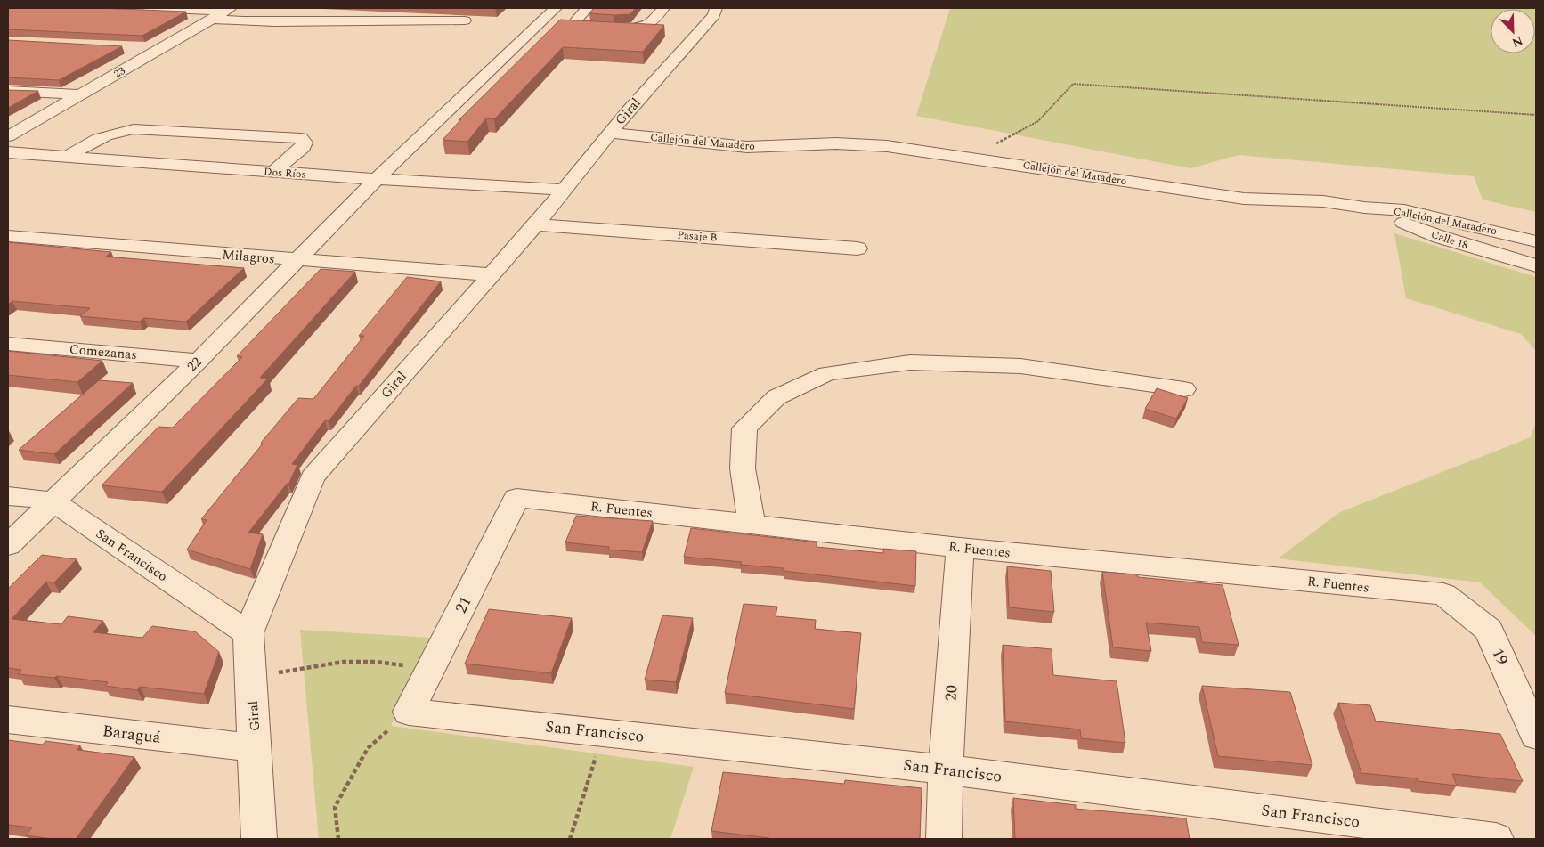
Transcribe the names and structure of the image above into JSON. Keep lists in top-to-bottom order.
{
  "streets": {
    "street": [
      "23",
      "Giral",
      "Callejón del Matadero",
      "Dos Ríos",
      "Pasaje B",
      "Calle 18",
      "Milagros",
      "Comezanas",
      "22",
      "R. Fuentes",
      "San Francisco",
      "21",
      "19",
      "20",
      "Baraguá"
    ]
  },
  "crossings": [
    ["Giral", "Callejón del Matadero"],
    ["Giral", "Dos Ríos"],
    ["Giral", "Pasaje B"],
    ["Giral", "Milagros"],
    ["Giral", "San Francisco"],
    ["Giral", "Baraguá"],
    ["Callejón del Matadero", "Calle 18"],
    ["Dos Ríos", "22"],
    ["Milagros", "22"],
    ["Comezanas", "22"],
    ["22", "San Francisco"],
    ["R. Fuentes", "21"],
    ["R. Fuentes", "19"],
    ["R. Fuentes", "20"],
    ["San Francisco", "21"],
    ["San Francisco", "20"]
  ],
  "north": "bottom right"
}
